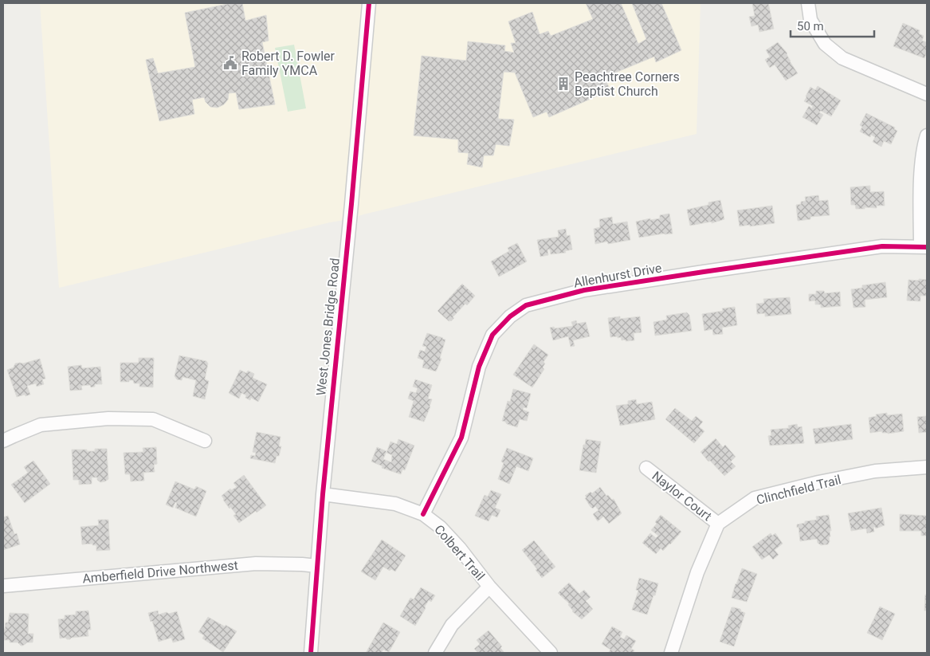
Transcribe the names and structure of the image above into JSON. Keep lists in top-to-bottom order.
{
  "streets": {
    "street": [
      "Allenhurst Drive",
      "West Jones Bridge Road",
      "Clinchfield Trail",
      "Naylor Court",
      "Colbert Trail",
      "Amberfield Drive Northwest"
    ]
  },
  "crossings": [
    ["Allenhurst Drive", "Colbert Trail"],
    ["West Jones Bridge Road", "Colbert Trail"],
    ["West Jones Bridge Road", "Amberfield Drive Northwest"],
    ["Clinchfield Trail", "Naylor Court"]
  ],
  "places": {
    "public building": ["Robert D. Fowler Family YMCA"],
    "building": ["Peachtree Corners Baptist Church"]
  },
  "scale_bar": "50 m"
}
